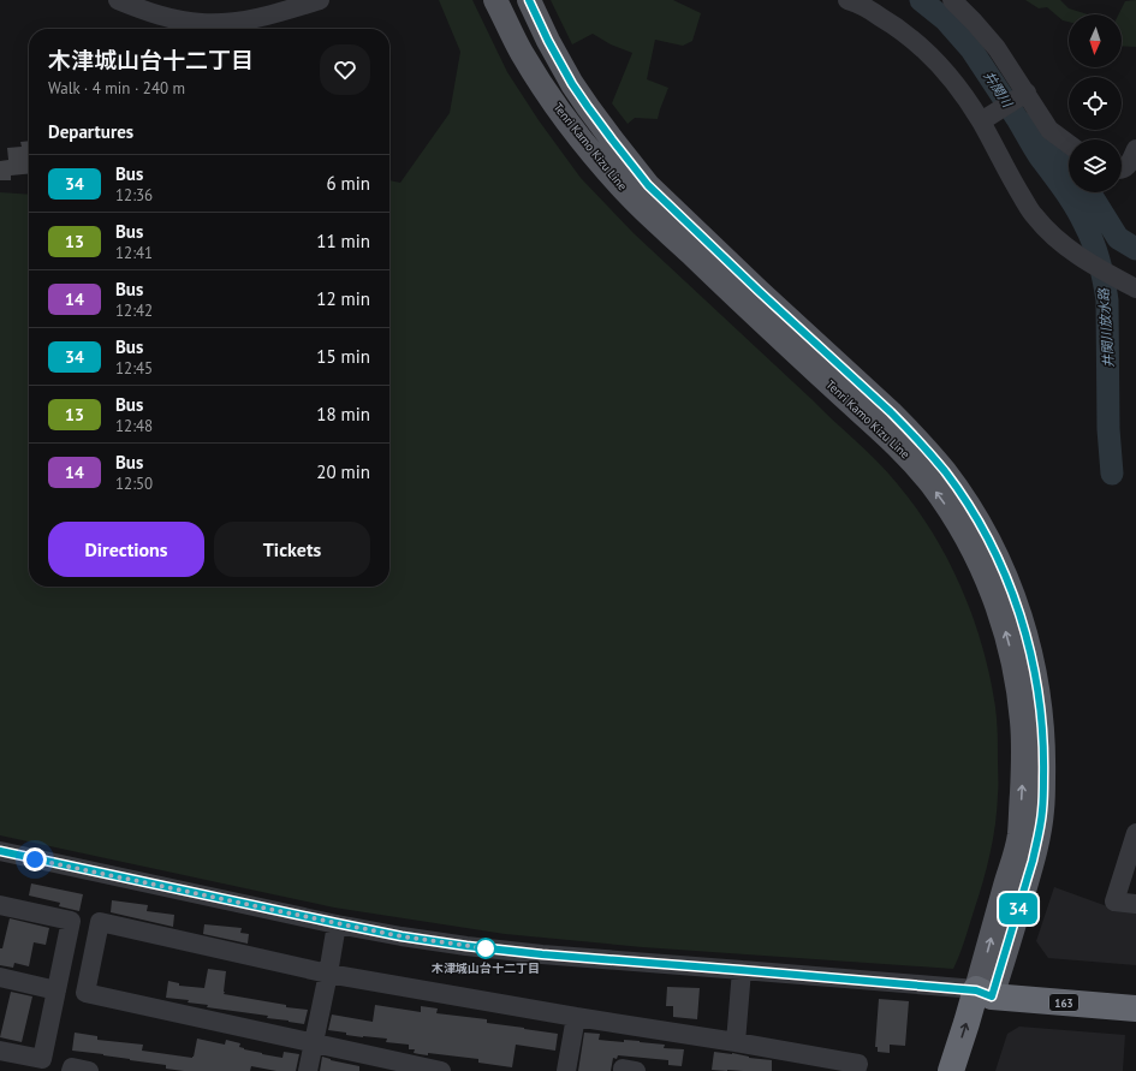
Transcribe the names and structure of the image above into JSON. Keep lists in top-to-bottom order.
{
  "streets": {
    "highway": ["163"],
    "main road": ["Tenri Kamo Kizu Line"]
  },
  "crossings": [
    ["Tenri Kamo Kizu Line", "163"]
  ],
  "water": ["井関川", "井関川放水路"],
  "places": ["木津城山台十二丁目"],
  "lines": ["bus line 34"],
  "north": "bottom",
  "page": {
    "on_map": "34",
    "heading": [
      ["木津城山台十二丁目", "Walk · 4 min · 240 m"],
      "Departures"
    ],
    "list": [
      {
        "mark": "34",
        "name": "Bus",
        "note": "12:36",
        "value": "6 min"
      },
      {
        "mark": "13",
        "name": "Bus",
        "note": "12:41",
        "value": "11 min"
      },
      {
        "mark": "14",
        "name": "Bus",
        "note": "12:42",
        "value": "12 min"
      },
      {
        "mark": "34",
        "name": "Bus",
        "note": "12:45",
        "value": "15 min"
      },
      {
        "mark": "13",
        "name": "Bus",
        "note": "12:48",
        "value": "18 min"
      },
      {
        "mark": "14",
        "name": "Bus",
        "note": "12:50",
        "value": "20 min"
      }
    ],
    "buttons": ["Directions", "Tickets"]
  }
}
